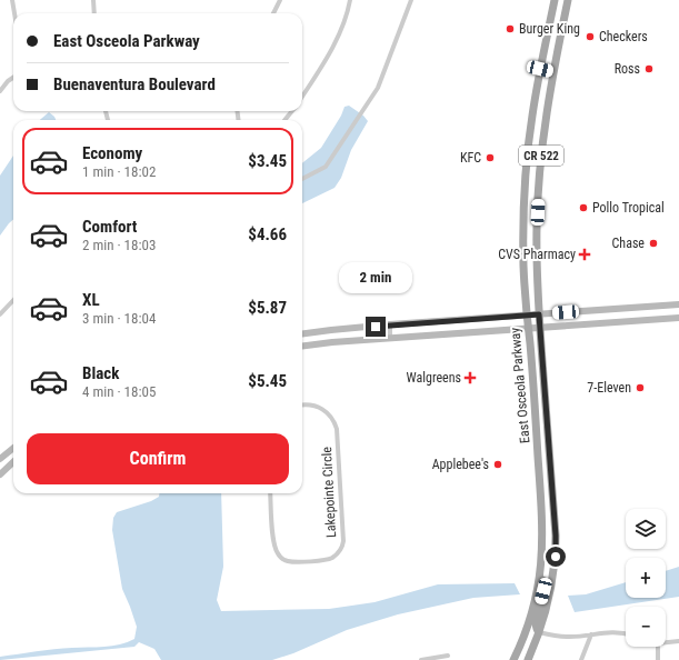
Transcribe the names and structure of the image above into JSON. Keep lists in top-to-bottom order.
{
  "streets": {
    "main road": ["CR 522", "East Osceola Parkway"],
    "street": ["Lakepointe Circle"]
  },
  "places": {
    "other": [
      "Burger King",
      "Checkers",
      "Ross",
      "KFC",
      "Pollo Tropical",
      "Chase",
      "7-Eleven",
      "Applebee's"
    ],
    "health": ["CVS Pharmacy", "Walgreens"]
  },
  "page": {
    "banner": ["East Osceola Parkway", "Buenaventura Boulevard"],
    "list": [
      {
        "name": "Economy",
        "note": "1 min · 18:02",
        "value": "$3.45"
      },
      {
        "name": "Comfort",
        "note": "2 min · 18:03",
        "value": "$4.66"
      },
      {
        "name": "XL",
        "note": "3 min · 18:04",
        "value": "$5.87"
      },
      {
        "name": "Black",
        "note": "4 min · 18:05",
        "value": "$5.45"
      }
    ],
    "bubble": "2 min",
    "buttons": "Confirm",
    "map_buttons": ["+", "−"]
  }
}
